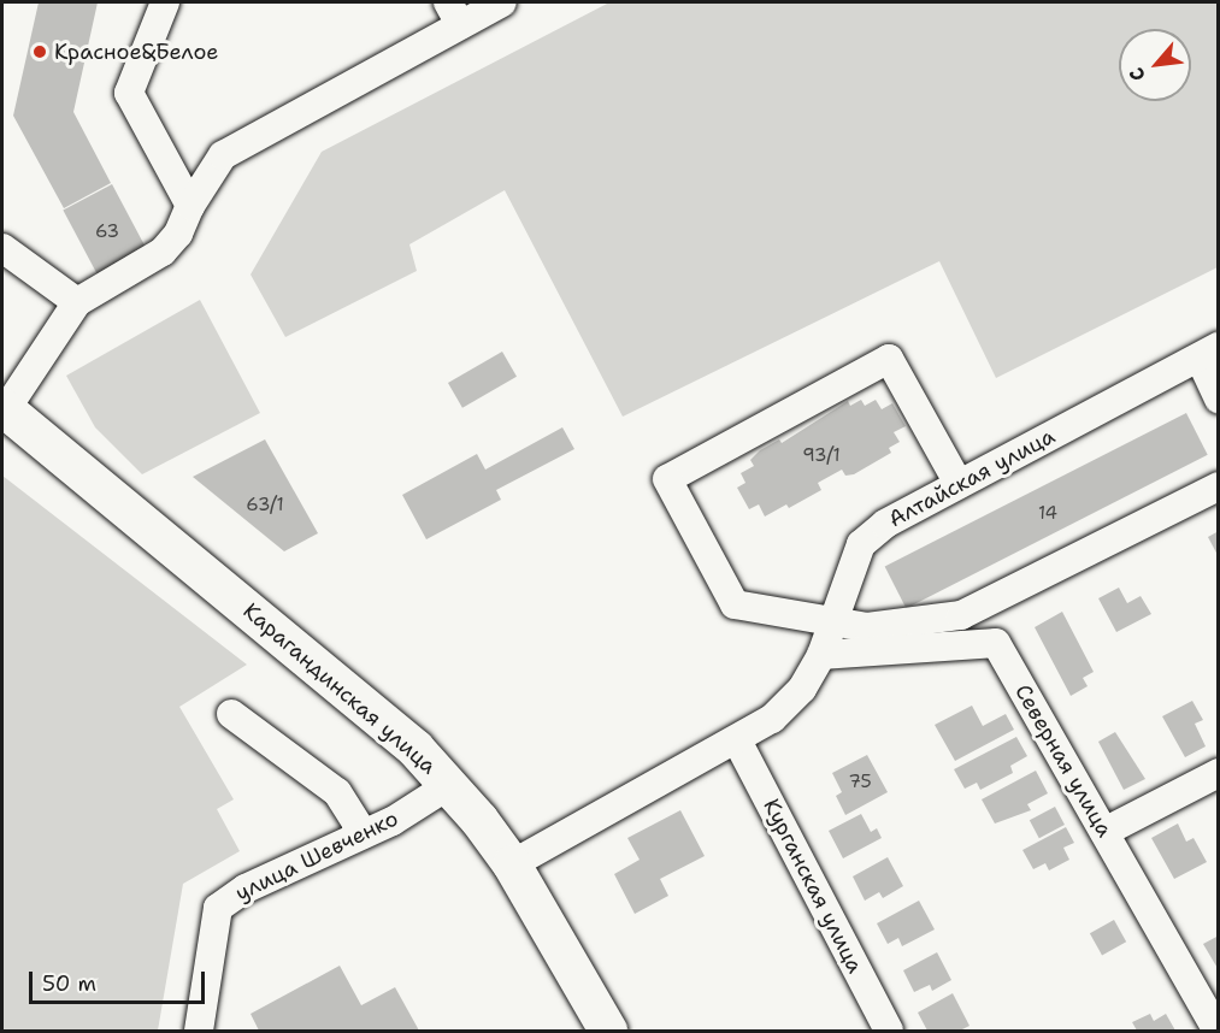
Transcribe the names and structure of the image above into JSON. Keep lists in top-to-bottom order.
{
  "streets": {
    "main road": ["Карагандинская улица"],
    "street": [
      "Алтайская улица",
      "Северная улица",
      "улица Шевченко",
      "Курганская улица"
    ]
  },
  "crossings": [
    ["Алтайская улица", "Карагандинская улица"],
    ["Алтайская улица", "Северная улица"],
    ["Алтайская улица", "Курганская улица"],
    ["Карагандинская улица", "улица Шевченко"]
  ],
  "places": ["Красное&Белое"],
  "house_numbers": [
    "63",
    "93/1",
    "63/1",
    "14",
    "75"
  ],
  "scale_bar": "50 m",
  "north": "bottom left"
}
